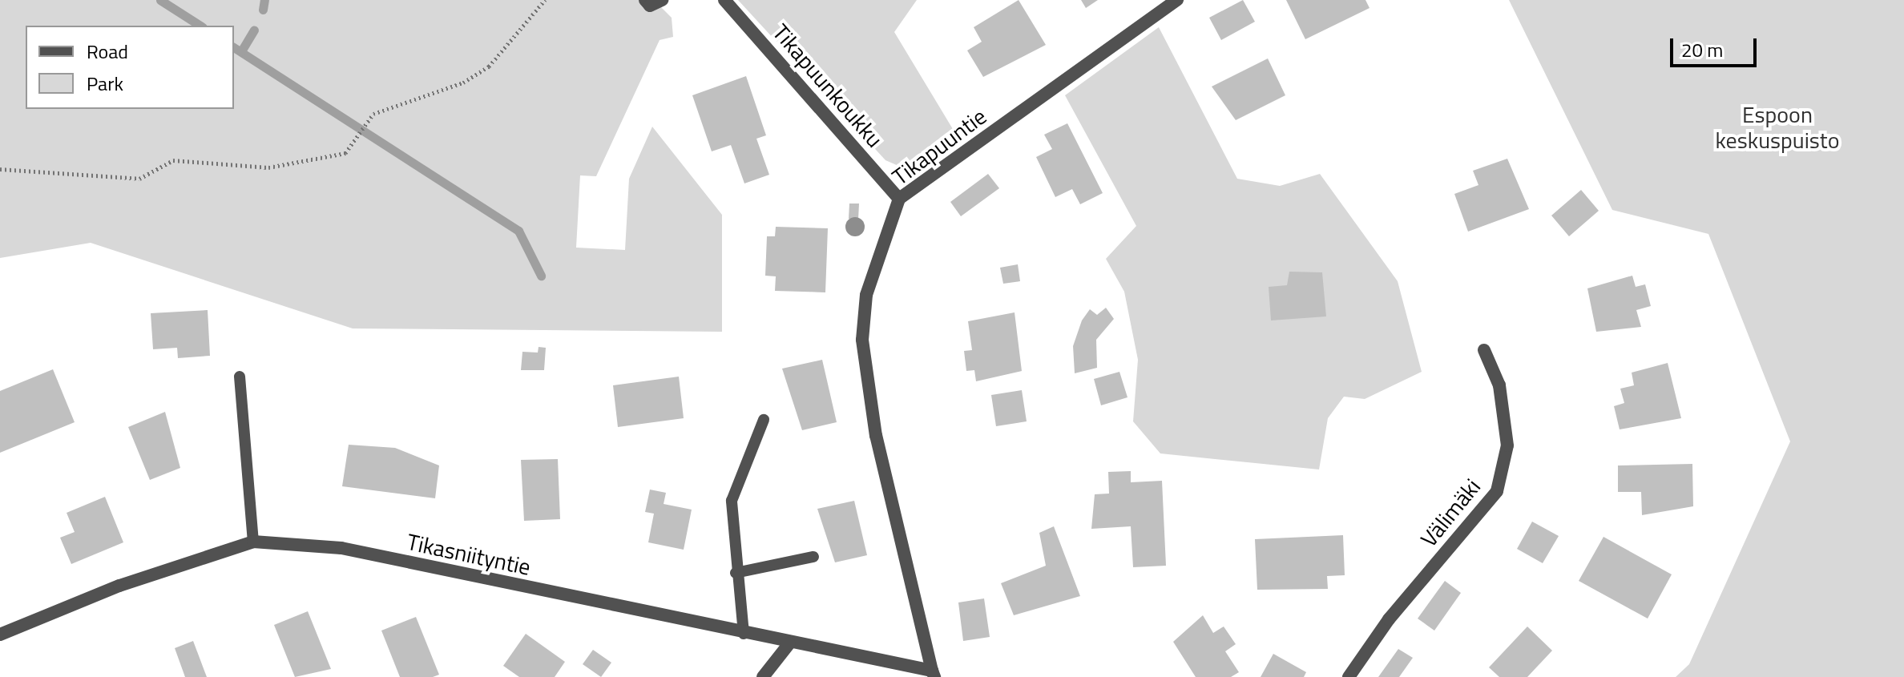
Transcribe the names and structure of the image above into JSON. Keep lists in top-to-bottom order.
{
  "streets": {
    "street": [
      "Tikapuunkoukku",
      "Tikapuuntie",
      "Välimäki",
      "Tikasniityntie"
    ]
  },
  "crossings": [
    ["Tikapuunkoukku", "Tikapuuntie"],
    ["Tikapuuntie", "Tikasniityntie"]
  ],
  "parks": ["Espoon keskuspuisto"],
  "legend": ["Road", "Park"],
  "scale_bar": "20 m"
}
